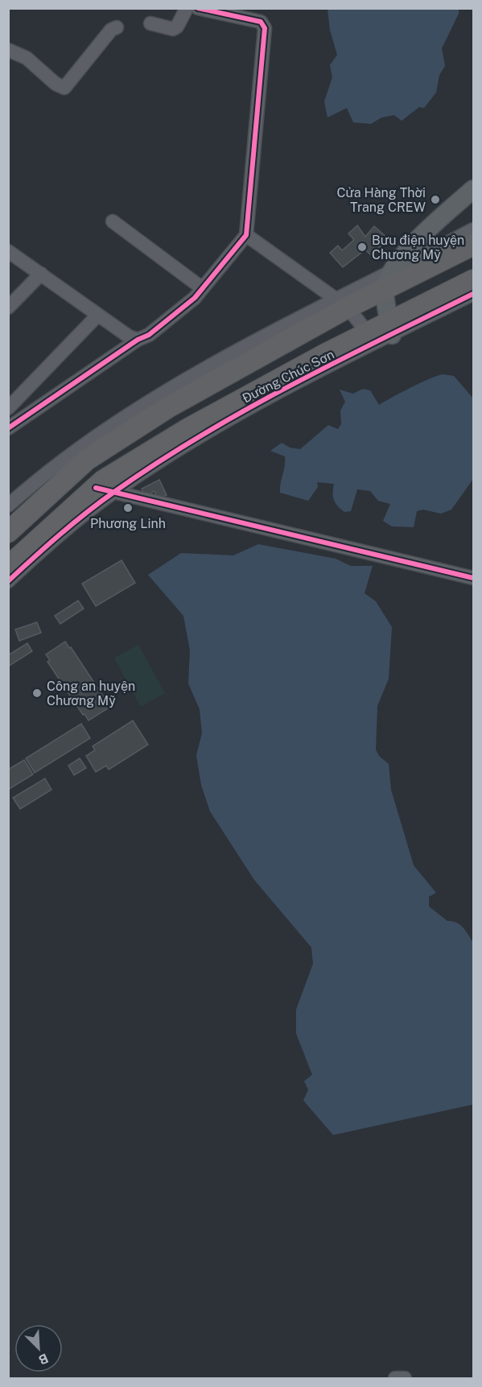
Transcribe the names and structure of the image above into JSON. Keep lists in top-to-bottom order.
{
  "streets": {
    "highway": ["Đường Chúc Sơn"]
  },
  "places": [
    "Cửa Hàng Thời Trang CREW",
    "Bưu điện huyện Chương Mỹ",
    "Phương Linh",
    "Công an huyện Chương Mỹ"
  ],
  "north": "bottom right"
}
